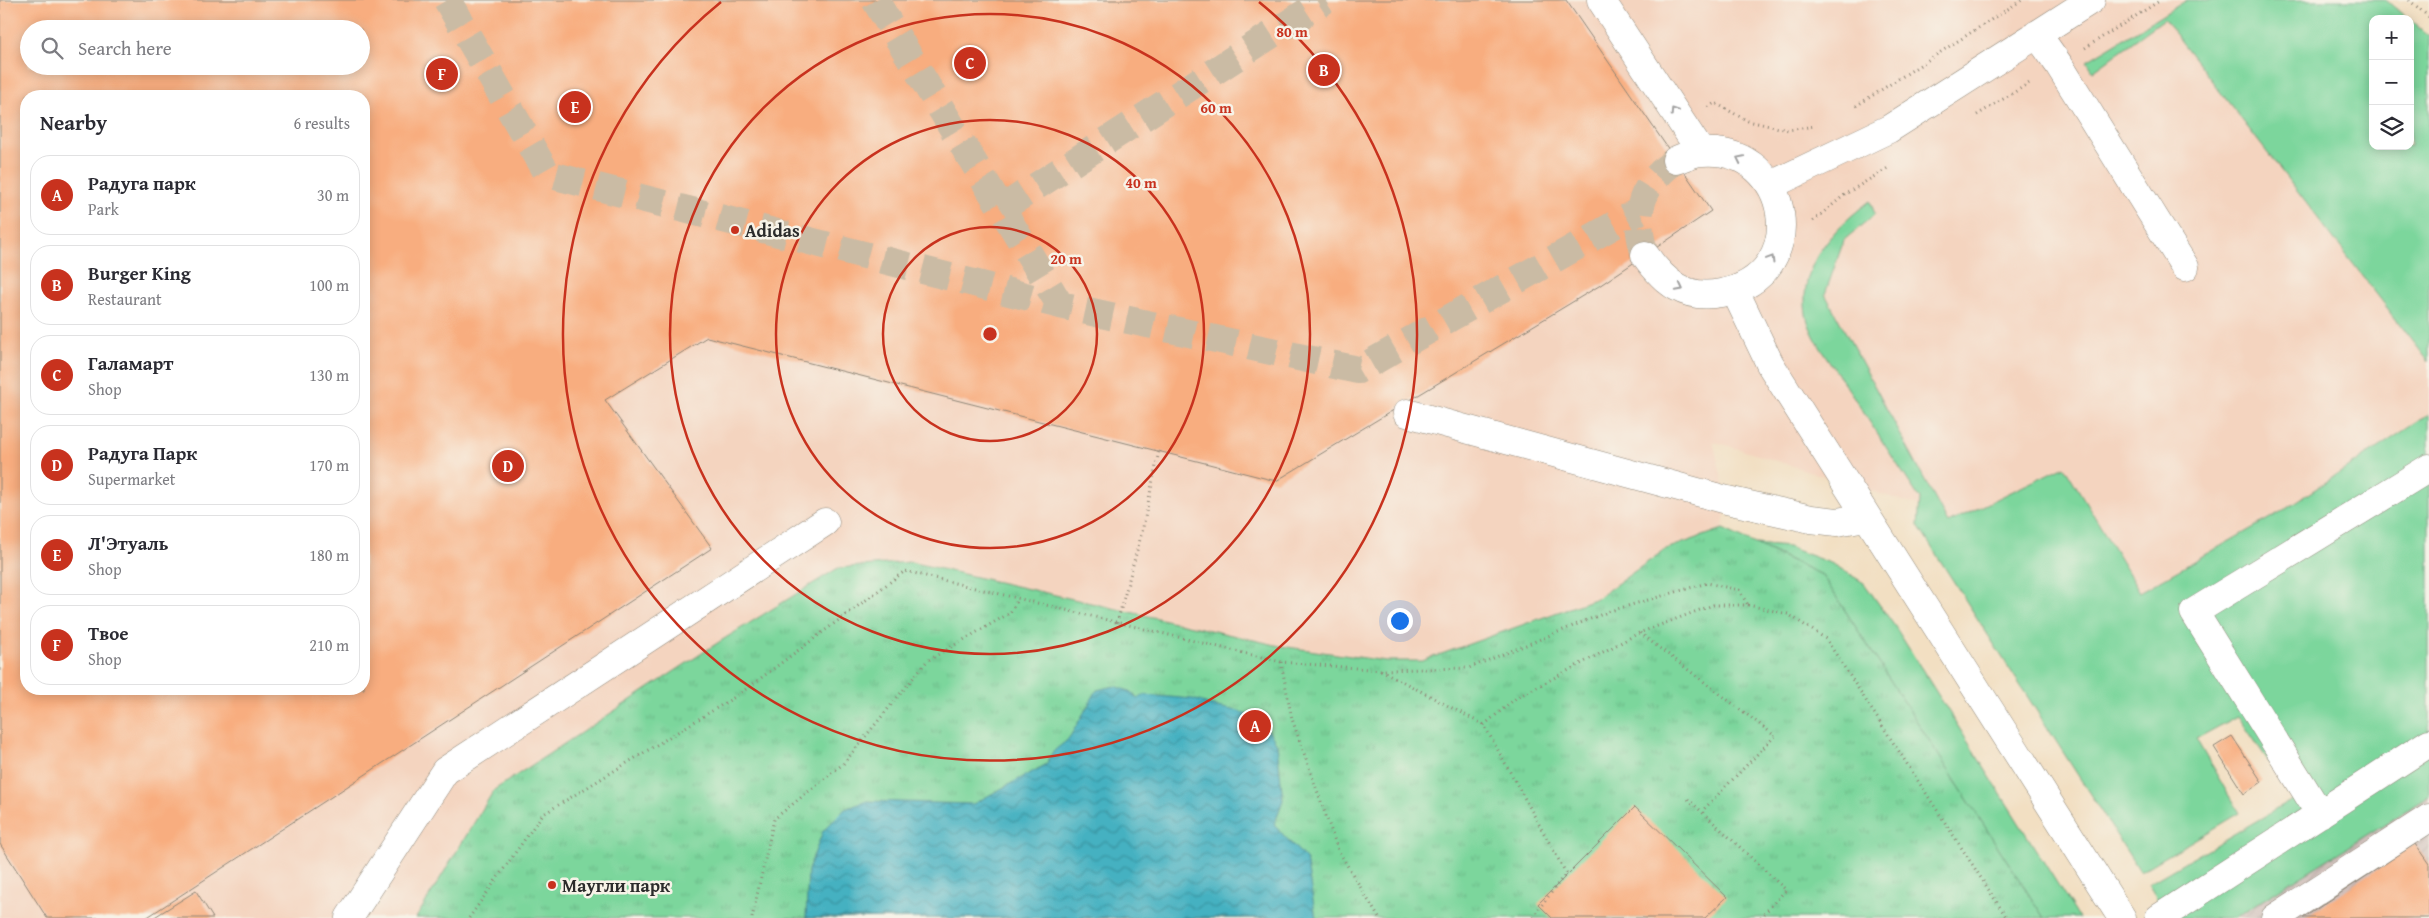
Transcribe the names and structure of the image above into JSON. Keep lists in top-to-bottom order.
{
  "places": ["Adidas", "Маугли парк"],
  "page": {
    "map_buttons": ["+", "−"],
    "search": "Search here",
    "pins": [
      "C",
      "B",
      "F",
      "E",
      "D",
      "A"
    ],
    "heading": ["Nearby", "6 results"],
    "list": [
      {
        "mark": "A",
        "name": "Радуга парк",
        "note": "Park",
        "value": "30 m"
      },
      {
        "mark": "B",
        "name": "Burger King",
        "note": "Restaurant",
        "value": "100 m"
      },
      {
        "mark": "C",
        "name": "Галамарт",
        "note": "Shop",
        "value": "130 m"
      },
      {
        "mark": "D",
        "name": "Радуга Парк",
        "note": "Supermarket",
        "value": "170 m"
      },
      {
        "mark": "E",
        "name": "Л'Этуаль",
        "note": "Shop",
        "value": "180 m"
      },
      {
        "mark": "F",
        "name": "Твое",
        "note": "Shop",
        "value": "210 m"
      }
    ]
  },
  "rings": [
    "80 m",
    "60 m",
    "40 m",
    "20 m"
  ]
}
